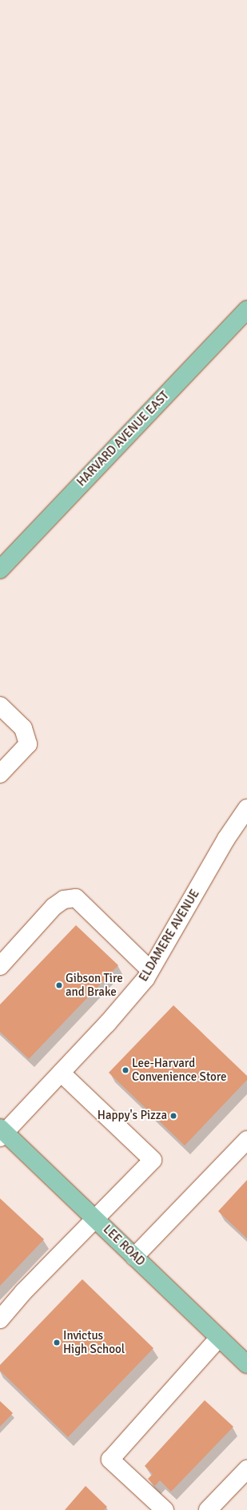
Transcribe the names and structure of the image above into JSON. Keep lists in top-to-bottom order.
{
  "streets": {
    "main road": ["HARVARD AVENUE EAST", "LEE ROAD"],
    "street": ["ELDAMERE AVENUE"]
  },
  "crossings": [
    ["ELDAMERE AVENUE", "LEE ROAD"]
  ],
  "places": [
    "Gibson Tire and Brake",
    "Lee-Harvard Convenience Store",
    "Happy's Pizza",
    "Invictus High School"
  ]
}
